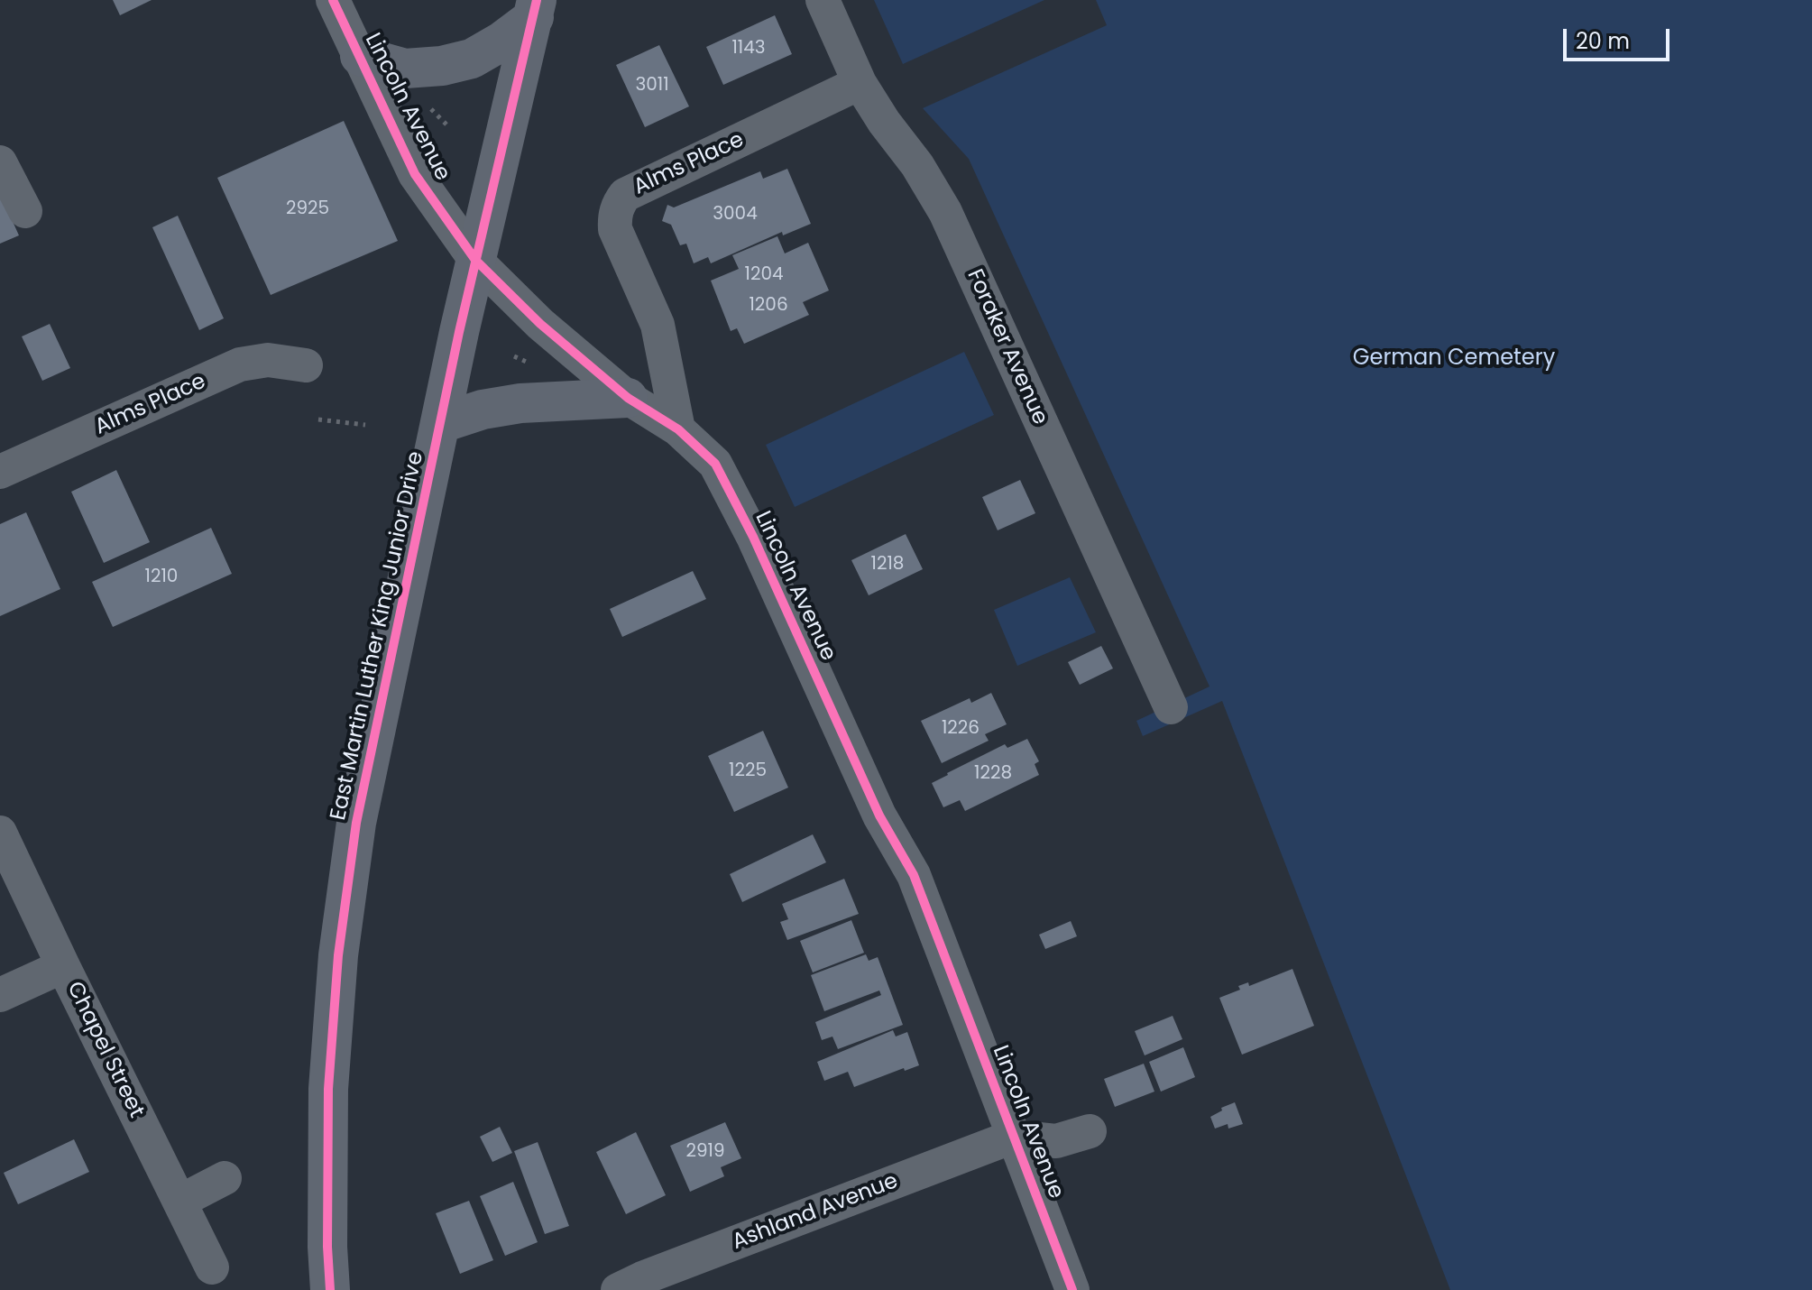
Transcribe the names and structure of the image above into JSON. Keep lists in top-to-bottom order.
{
  "streets": {
    "main road": ["East Martin Luther King Junior Drive"],
    "street": [
      "Lincoln Avenue",
      "Alms Place",
      "Foraker Avenue",
      "Chapel Street",
      "Ashland Avenue"
    ]
  },
  "crossings": [
    ["Lincoln Avenue", "Alms Place"],
    ["Lincoln Avenue", "East Martin Luther King Junior Drive"],
    ["Lincoln Avenue", "Ashland Avenue"],
    ["Alms Place", "Foraker Avenue"]
  ],
  "parks": ["German Cemetery"],
  "house_numbers": [
    "1143",
    "3011",
    "2925",
    "3004",
    "1204",
    "1206",
    "1218",
    "1210",
    "1226",
    "1225",
    "1228",
    "2919"
  ],
  "scale_bar": "20 m"
}
